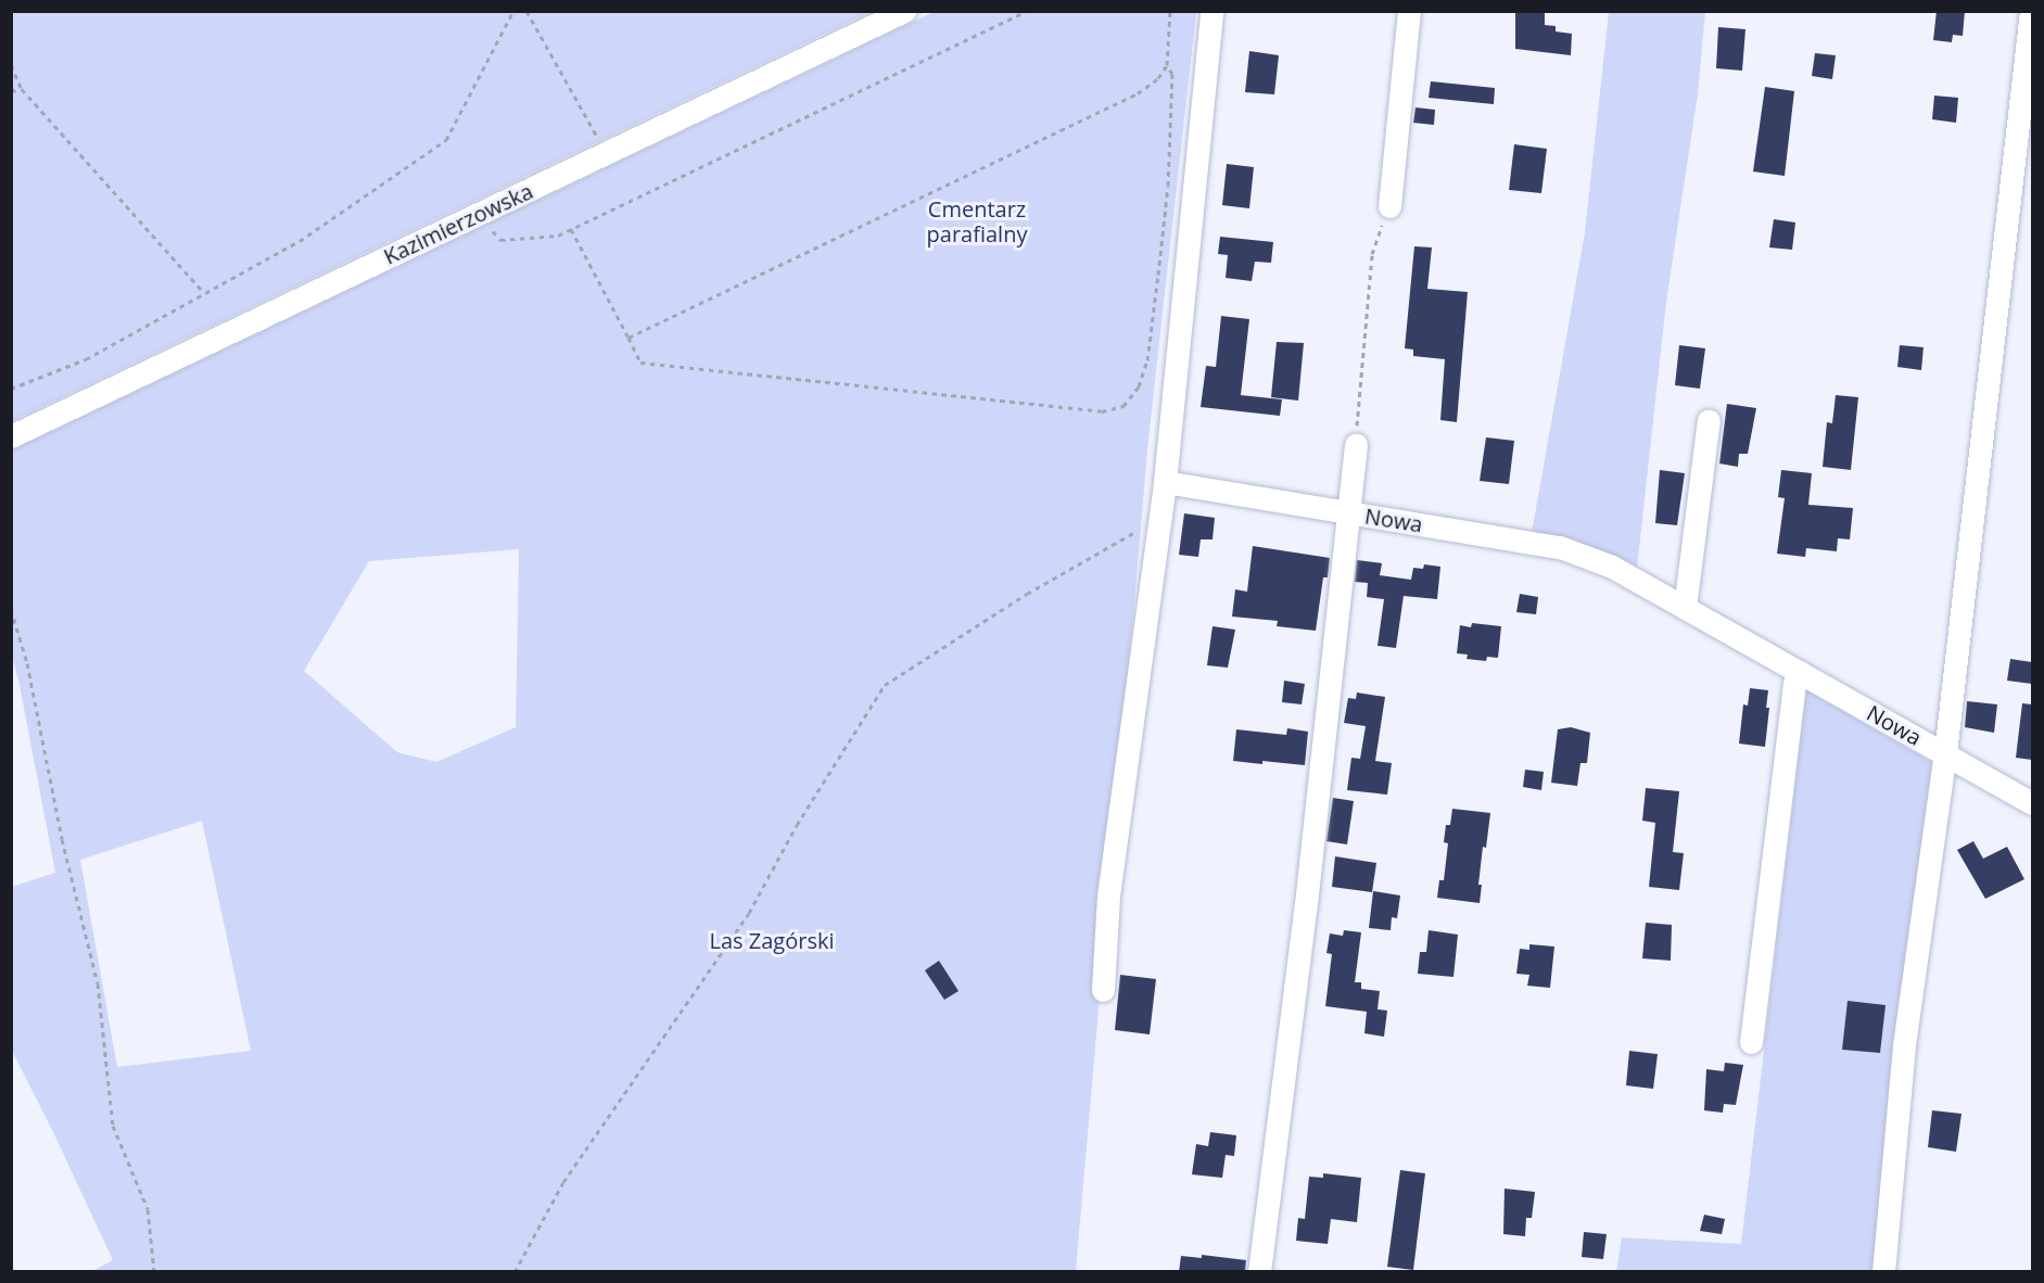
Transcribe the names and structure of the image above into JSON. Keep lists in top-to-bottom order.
{
  "streets": {
    "street": ["Kazimierzowska", "Nowa"]
  },
  "parks": ["Cmentarz parafialny", "Las Zagórski"]
}
